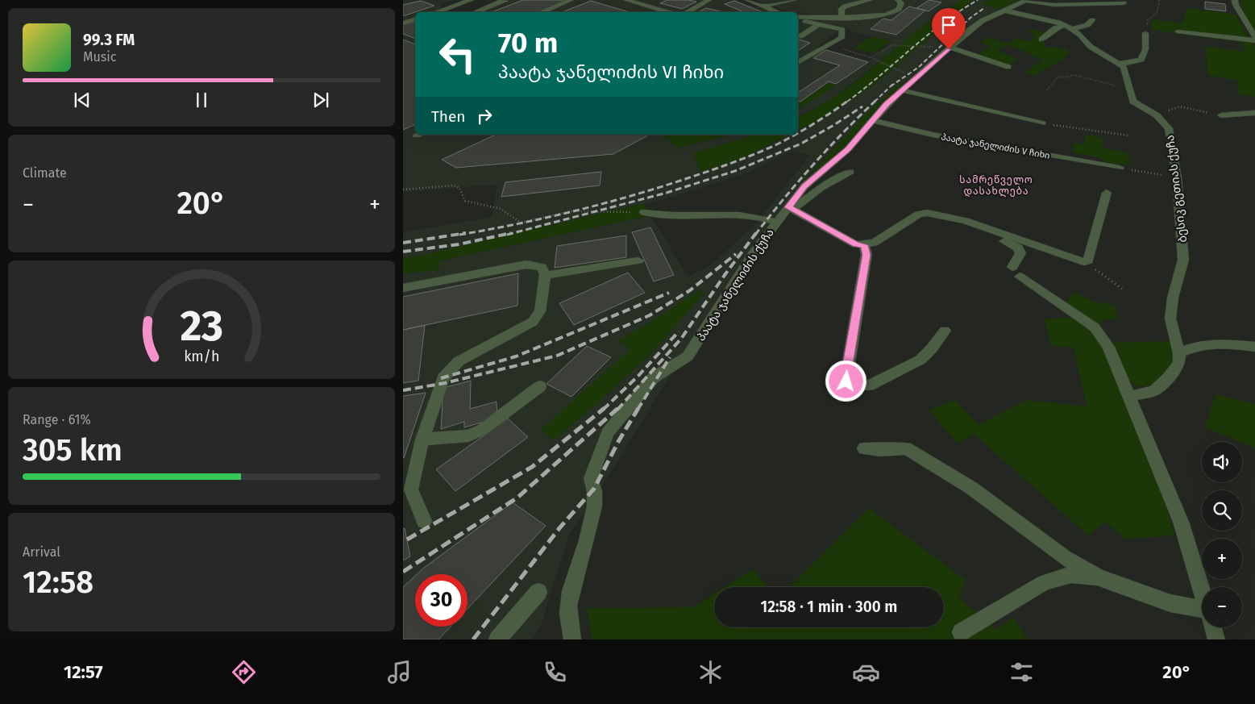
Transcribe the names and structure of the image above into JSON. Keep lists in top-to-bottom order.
{
  "streets": {
    "street": ["პაატა ჯანელიძის V ჩიხი", "ბესიკ გეთიას ქუჩა", "პაატა ჯანელიძის ქუჩა"]
  },
  "crossings": [
    ["პაატა ჯანელიძის V ჩიხი", "პაატა ჯანელიძის ქუჩა"]
  ],
  "districts": ["სამრეწველო დასახლება"],
  "page": {
    "turn": ["70 m", "პაატა ჯანელიძის VI ჩიხი"],
    "song": ["99.3 FM", "Music"],
    "then": "Then",
    "tile": [
      "Climate",
      ["Range · 61%", "305 km"],
      ["Arrival", "12:58"]
    ],
    "heat": ["−", "20°", "+"],
    "map_buttons": ["+", "−"],
    "limit": "30",
    "trip": "12:58 · 1 min · 300 m",
    "tabs": ["12:57", "20°"],
    "gauge": ["23", "km/h"]
  }
}
